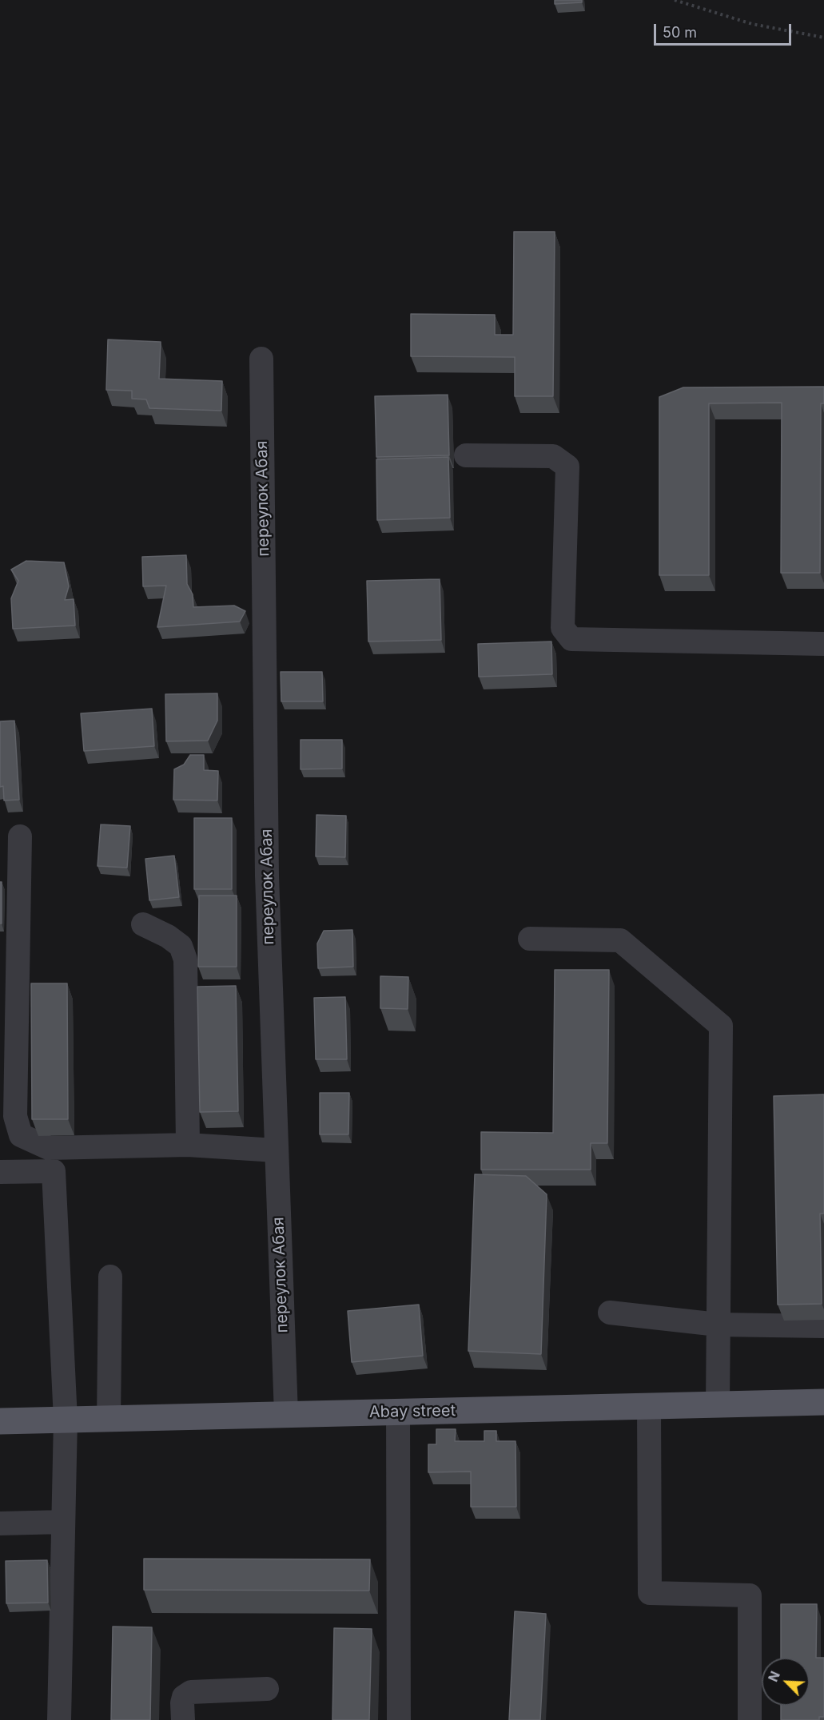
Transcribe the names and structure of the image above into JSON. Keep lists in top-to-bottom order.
{
  "streets": {
    "main road": ["Abay street"],
    "street": ["переулок Абая"]
  },
  "crossings": [
    ["переулок Абая", "Abay street"]
  ],
  "scale_bar": "50 m",
  "north": "top left"
}
